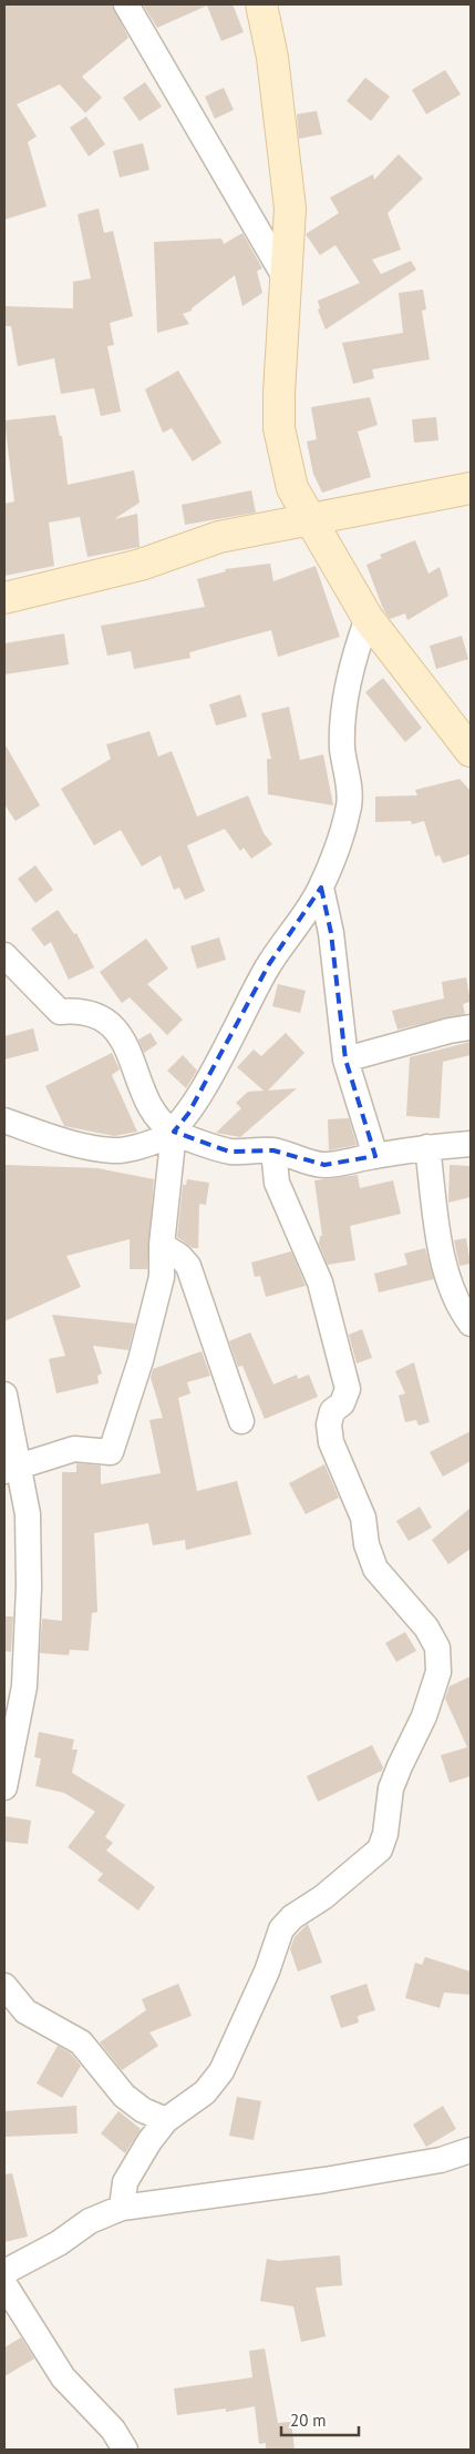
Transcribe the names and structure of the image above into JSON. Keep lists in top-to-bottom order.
{
  "scale_bar": "20 m"
}
